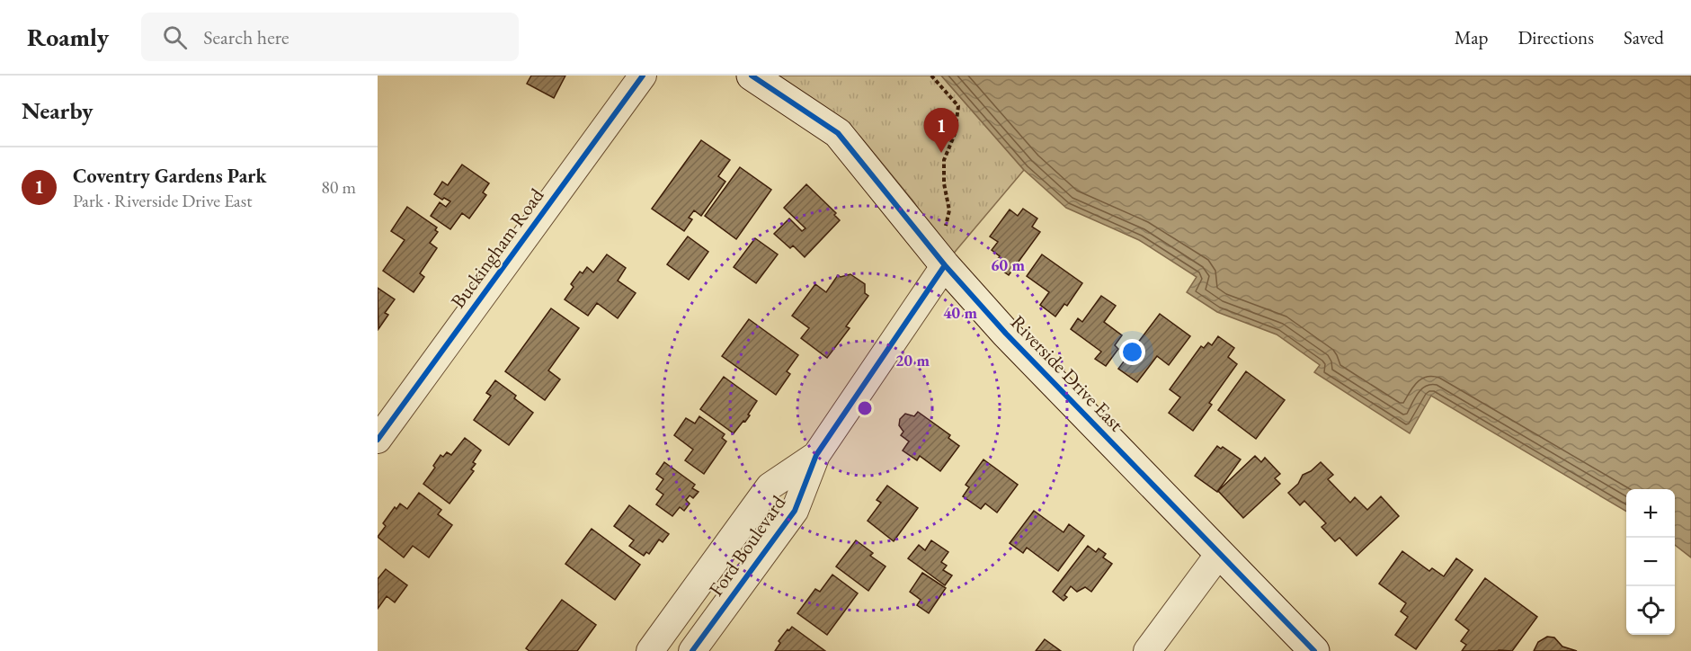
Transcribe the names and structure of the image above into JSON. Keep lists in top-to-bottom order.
{
  "streets": {
    "main road": ["Riverside Drive East"],
    "street": ["Buckingham Road", "Ford Boulevard"]
  },
  "crossings": [
    ["Riverside Drive East", "Ford Boulevard"]
  ],
  "page": {
    "header": "Roamly",
    "search": "Search here",
    "nav": ["Map", "Directions", "Saved"],
    "heading": "Nearby",
    "pins": "1",
    "list": [
      {
        "mark": "1",
        "name": "Coventry Gardens Park",
        "note": "Park · Riverside Drive East",
        "value": "80 m"
      }
    ],
    "map_buttons": ["+", "−"]
  },
  "rings": ["60 m", "40 m", "20 m"]
}
